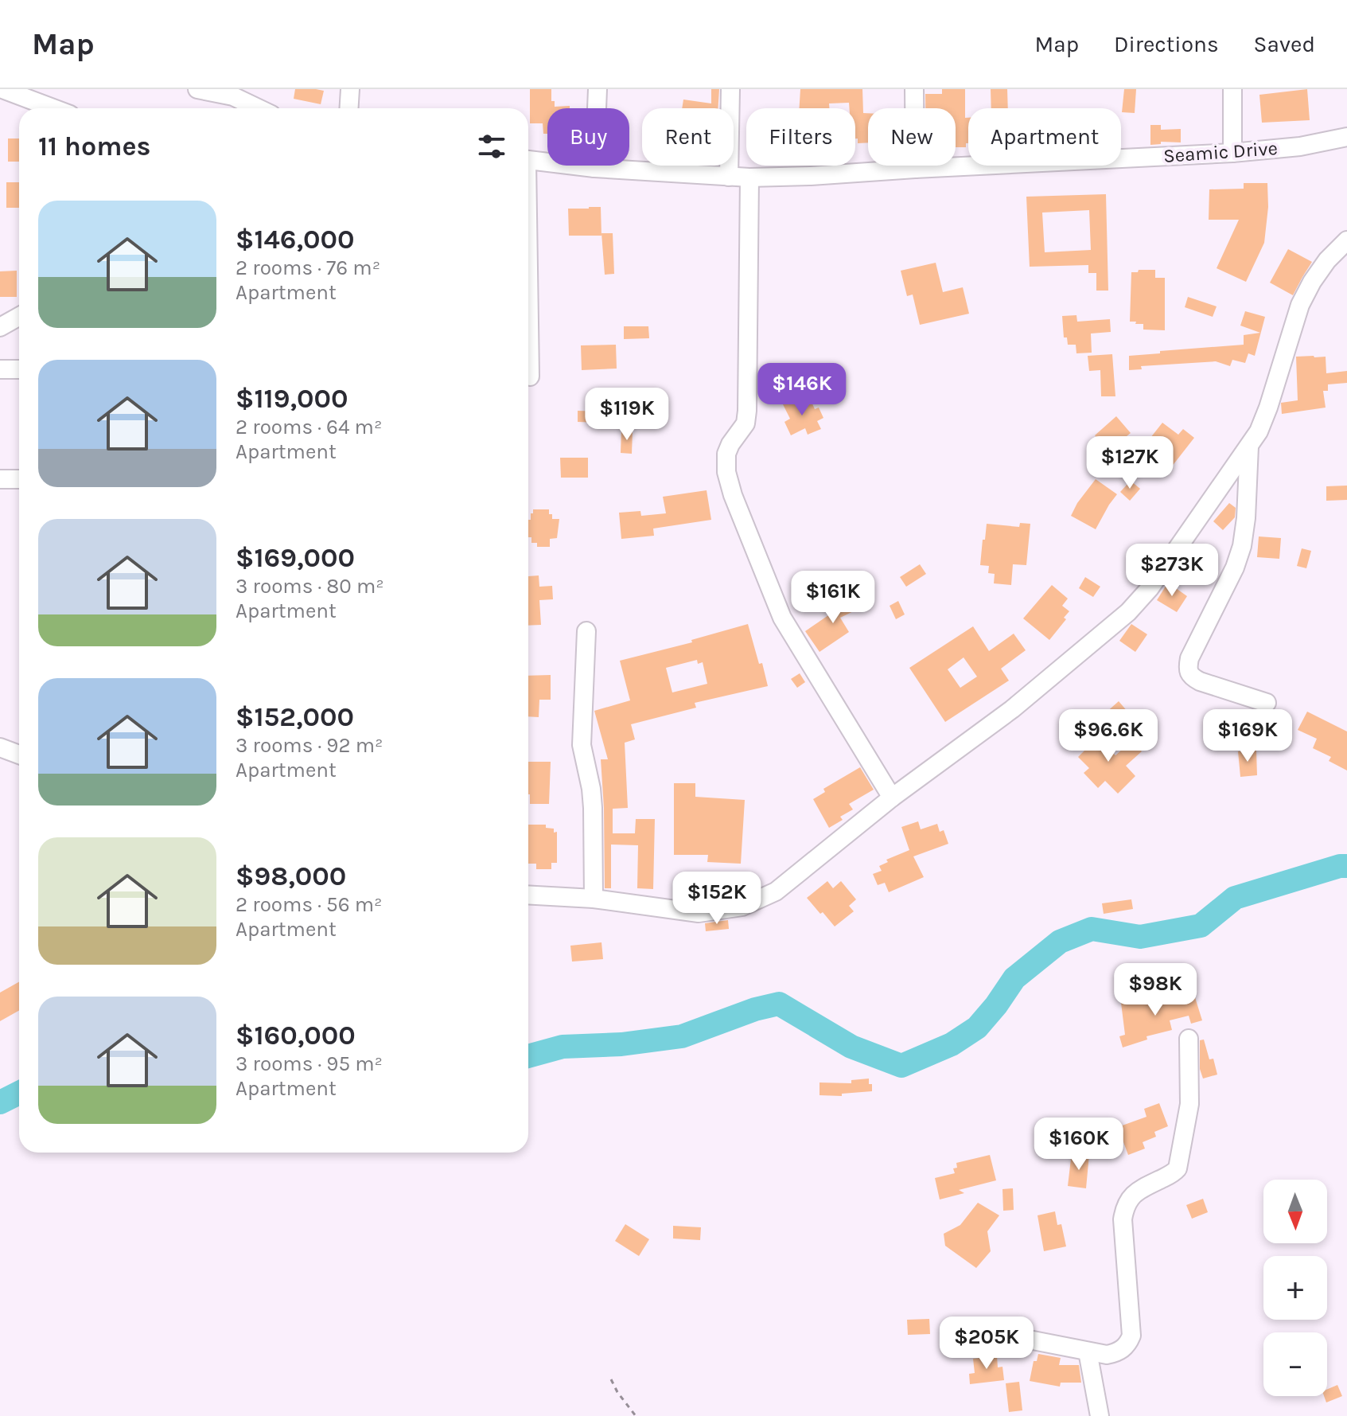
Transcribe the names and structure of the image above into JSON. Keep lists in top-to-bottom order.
{
  "streets": {
    "street": ["Seamic Drive"]
  },
  "north": "bottom",
  "page": {
    "header": "Map",
    "nav": ["Map", "Directions", "Saved"],
    "chip": [
      "Buy",
      "Rent",
      "Filters",
      "New",
      "Apartment"
    ],
    "heading": "11 homes",
    "list": [
      {
        "name": "$146,000",
        "note": "2 rooms · 76 m² · Apartment"
      },
      {
        "name": "$119,000",
        "note": "2 rooms · 64 m² · Apartment"
      },
      {
        "name": "$169,000",
        "note": "3 rooms · 80 m² · Apartment"
      },
      {
        "name": "$152,000",
        "note": "3 rooms · 92 m² · Apartment"
      },
      {
        "name": "$98,000",
        "note": "2 rooms · 56 m² · Apartment"
      },
      {
        "name": "$160,000",
        "note": "3 rooms · 95 m² · Apartment"
      }
    ],
    "price": [
      "$146K",
      "$119K",
      "$127K",
      "$273K",
      "$161K",
      "$96.6K",
      "$169K",
      "$152K",
      "$98K",
      "$160K",
      "$205K"
    ],
    "map_buttons": ["+", "−"]
  }
}
